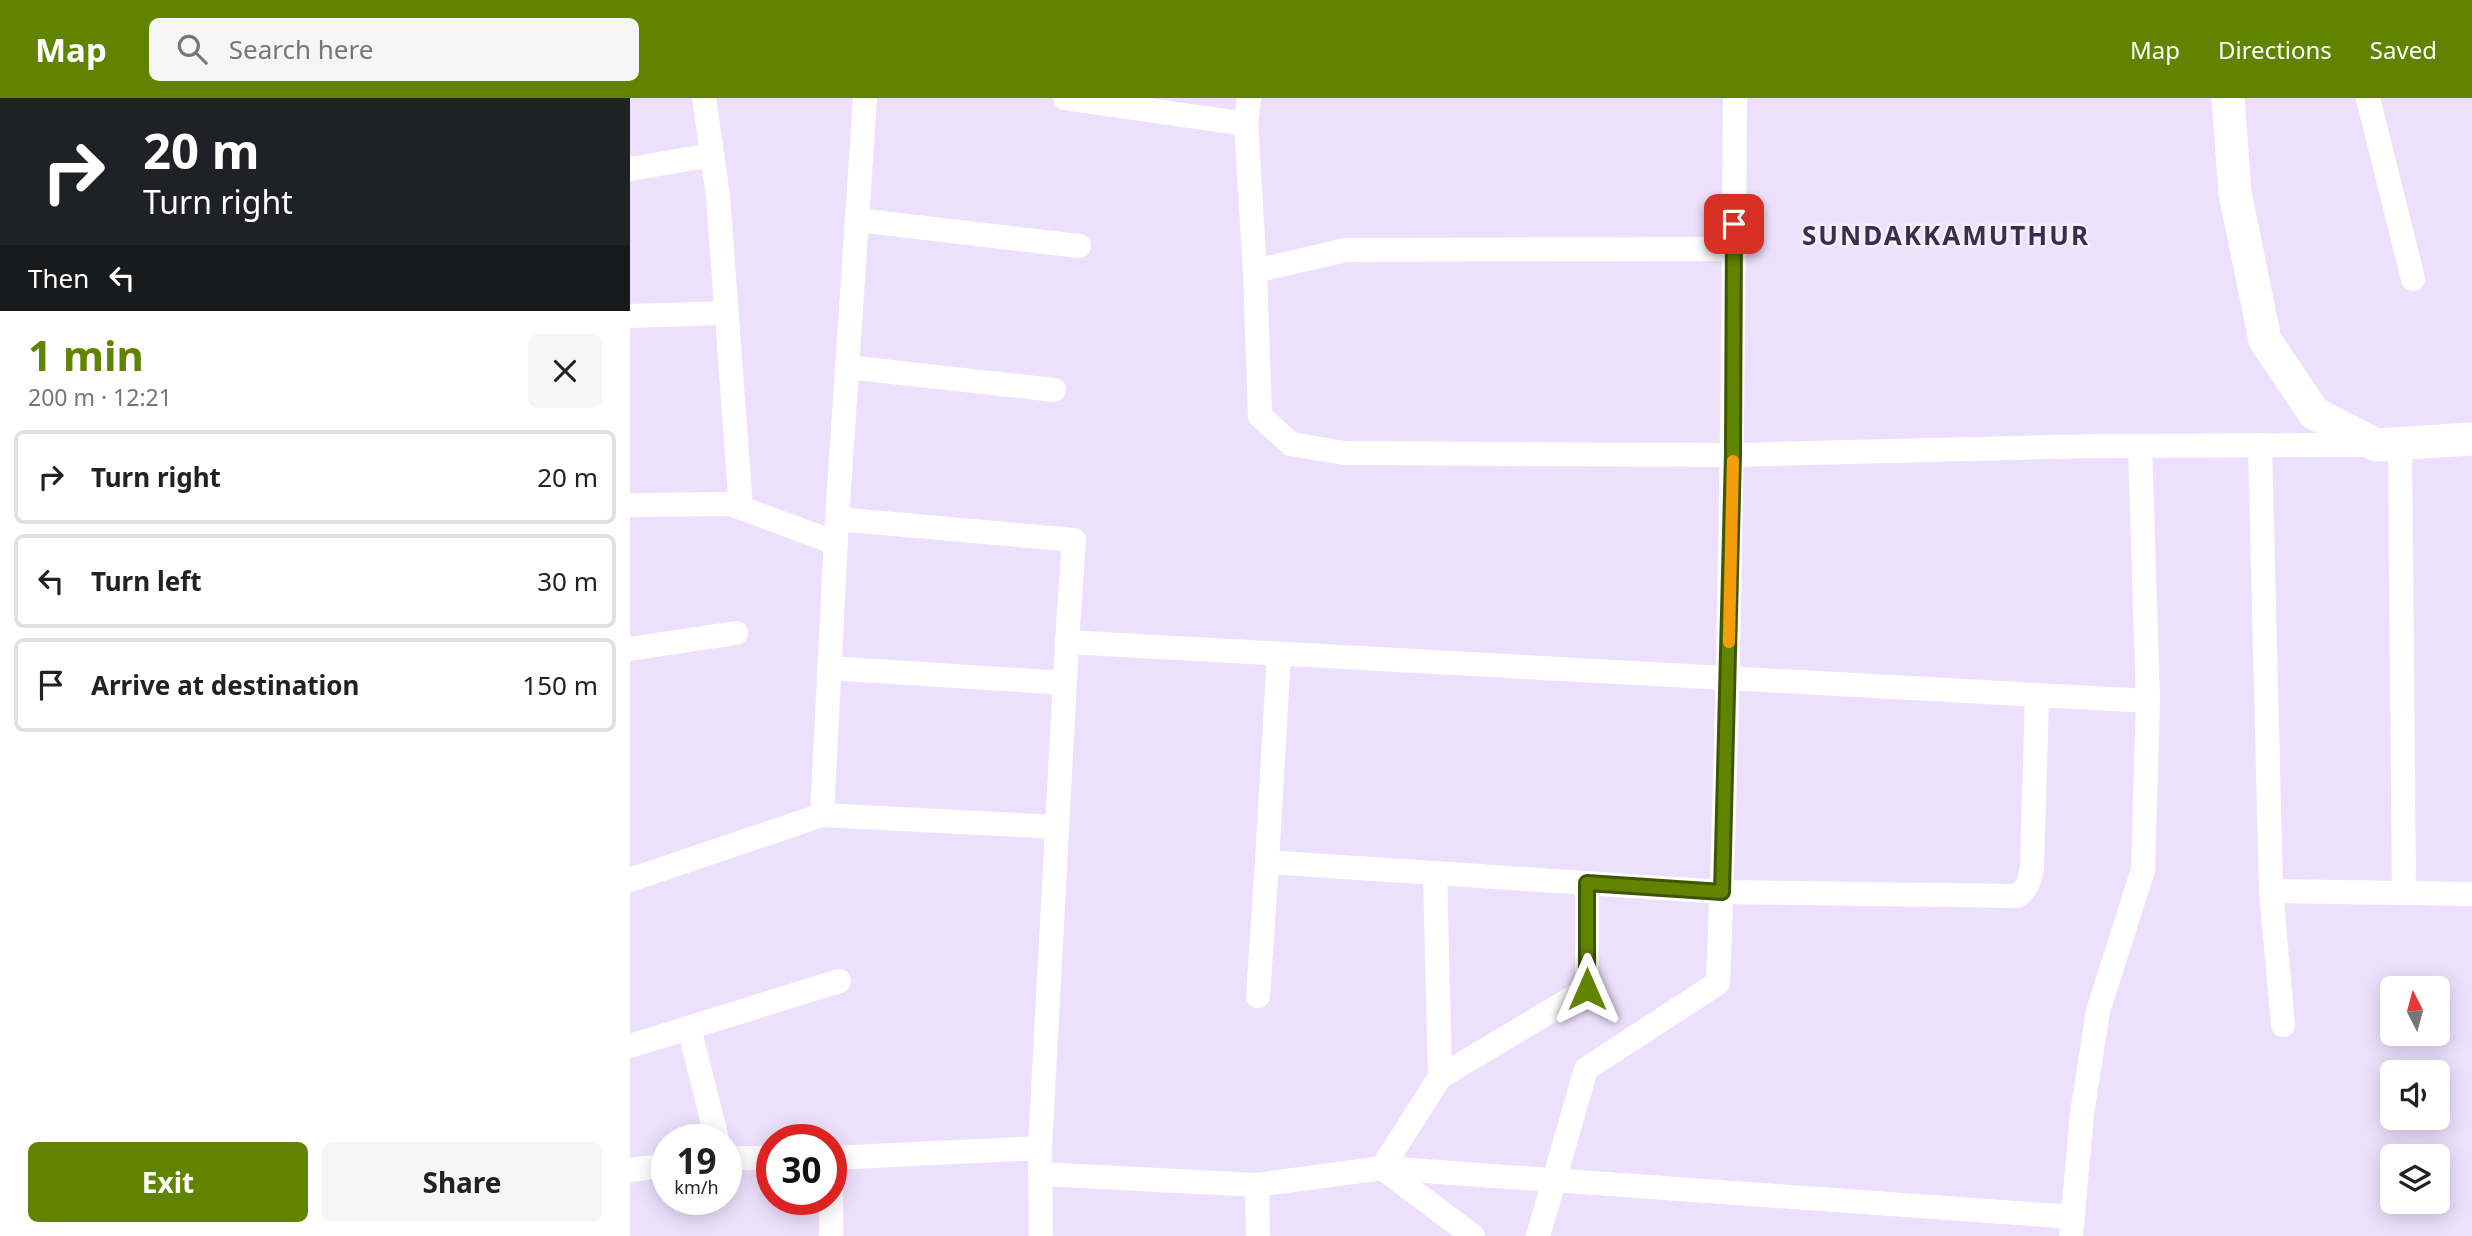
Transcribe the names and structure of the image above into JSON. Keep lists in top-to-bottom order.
{
  "districts": ["SUNDAKKAMUTHUR"],
  "north": "top",
  "page": {
    "header": "Map",
    "search": "Search here",
    "nav": ["Map", "Directions", "Saved"],
    "turn": ["20 m", "Turn right"],
    "then": "Then",
    "heading": ["1 min", "200 m · 12:21"],
    "list": [
      {
        "name": "Turn right",
        "value": "20 m"
      },
      {
        "name": "Turn left",
        "value": "30 m"
      },
      {
        "name": "Arrive at destination",
        "value": "150 m"
      }
    ],
    "speed": "19 km/h",
    "limit": "30",
    "buttons": ["Exit", "Share"]
  }
}
